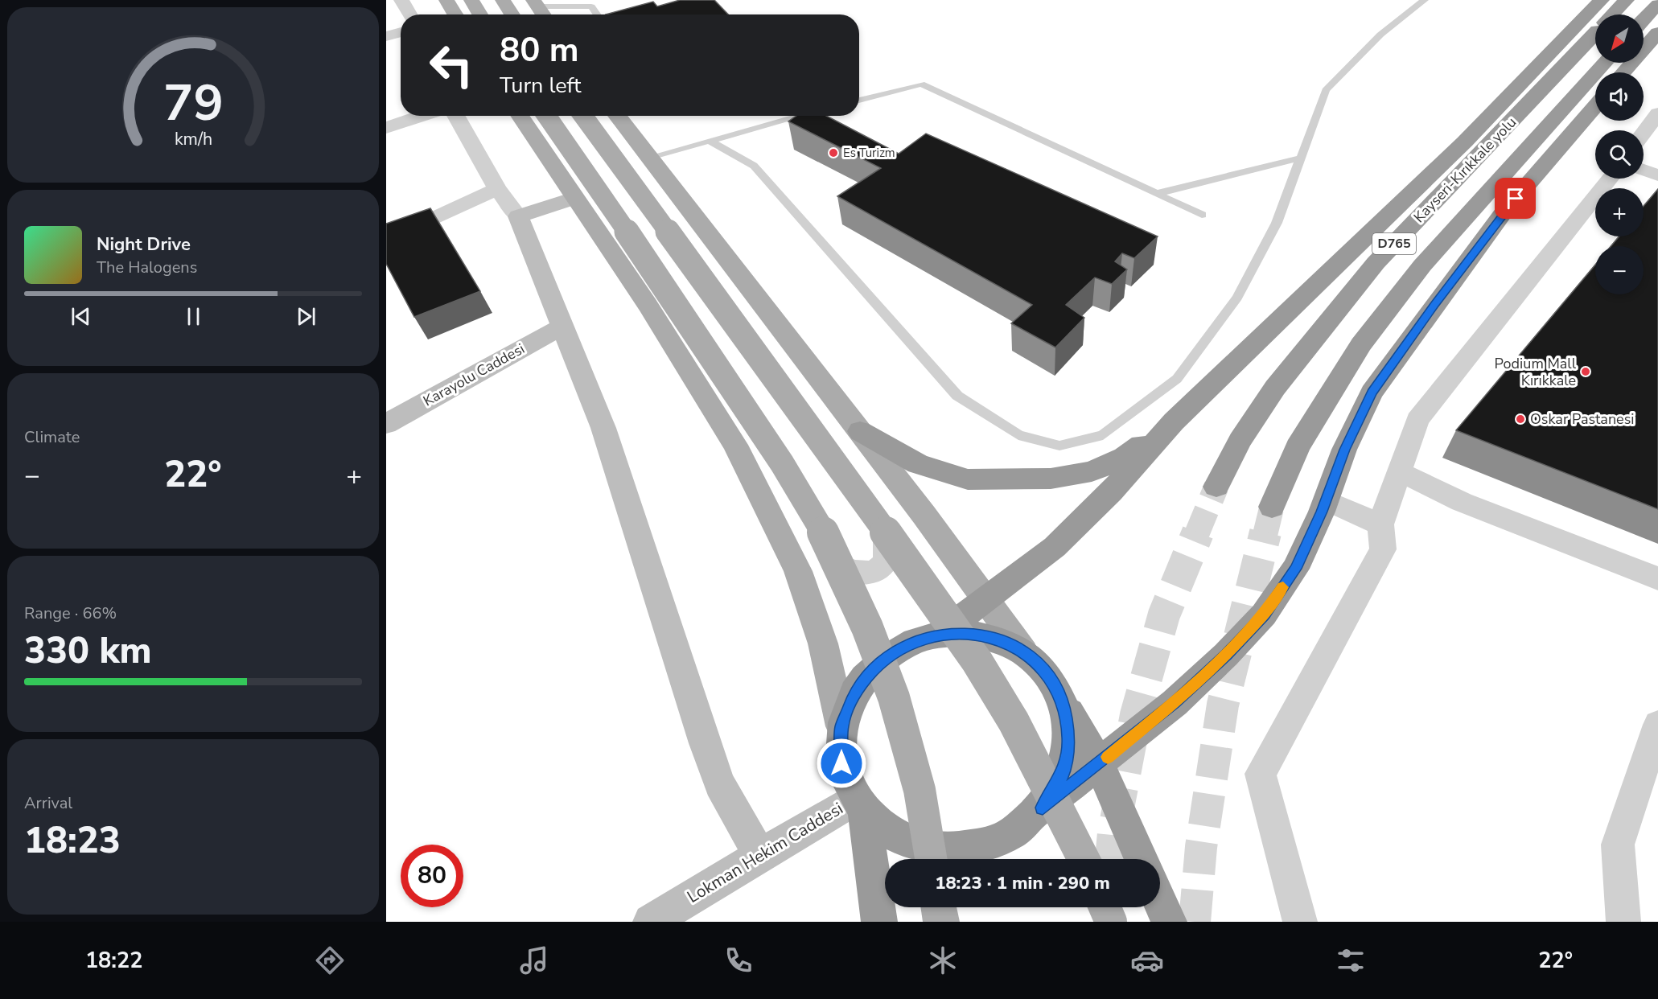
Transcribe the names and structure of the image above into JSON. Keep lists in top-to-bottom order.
{
  "streets": {
    "highway": ["Kayseri-Kırıkkale yolu", "D765"],
    "street": ["Karayolu Caddesi", "Lokman Hekim Caddesi"]
  },
  "places": ["Es Turizm", "Podium Mall Kırıkkale", "Oskar Pastanesi"],
  "north": "bottom left",
  "page": {
    "map_buttons": ["+", "−"],
    "turn": ["80 m", "Turn left"],
    "song": ["Night Drive", "The Halogens"],
    "tile": [
      "Climate",
      ["Range · 66%", "330 km"],
      ["Arrival", "18:23"]
    ],
    "heat": ["−", "22°", "+"],
    "limit": "80",
    "trip": "18:23 · 1 min · 290 m",
    "tabs": ["18:22", "22°"],
    "gauge": ["79", "km/h"]
  }
}
